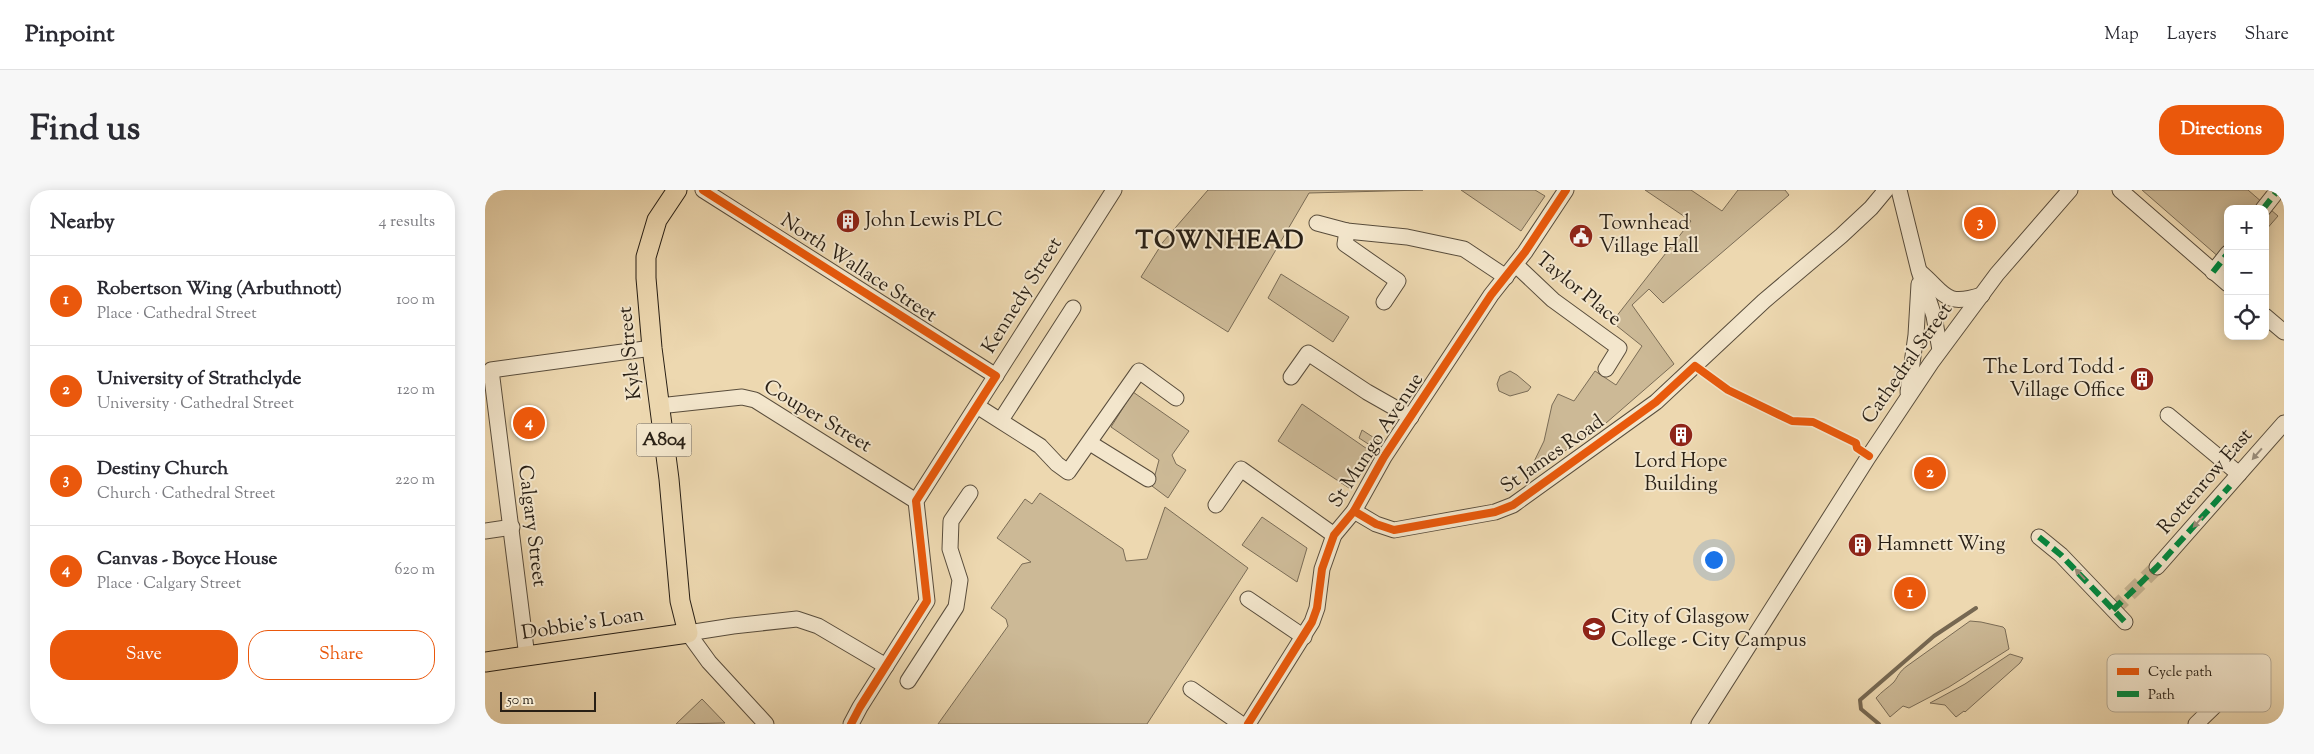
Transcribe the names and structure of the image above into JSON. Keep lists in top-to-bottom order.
{
  "streets": {
    "main road": ["Kyle Street", "A804", "Dobbie's Loan"],
    "street": [
      "North Wallace Street",
      "Taylor Place",
      "Kennedy Street",
      "Cathedral Street",
      "Couper Street",
      "St Mungo Avenue",
      "St James Road",
      "Rottenrow East",
      "Calgary Street"
    ]
  },
  "crossings": [
    ["North Wallace Street", "Kennedy Street"],
    ["Taylor Place", "St Mungo Avenue"],
    ["Kennedy Street", "Couper Street"],
    ["Kyle Street", "Couper Street"],
    ["Kyle Street", "Calgary Street"],
    ["Kyle Street", "Dobbie's Loan"],
    ["St Mungo Avenue", "St James Road"],
    ["Calgary Street", "Dobbie's Loan"]
  ],
  "one_way": ["Rottenrow East"],
  "districts": ["TOWNHEAD"],
  "places": {
    "building": [
      "John Lewis PLC",
      "The Lord Todd - Village Office",
      "Lord Hope Building",
      "Hamnett Wing"
    ],
    "public building": ["Townhead Village Hall"],
    "school or university": ["City of Glasgow College - City Campus"]
  },
  "legend": ["Cycle path", "Path"],
  "scale_bar": "50 m",
  "page": {
    "header": "Pinpoint",
    "nav": ["Map", "Layers", "Share"],
    "title": "Find us",
    "buttons": [
      "Directions",
      ["Save", "Share"]
    ],
    "heading": ["Nearby", "4 results"],
    "map_buttons": ["+", "−"],
    "pins": [
      "3",
      "4",
      "2",
      "1"
    ],
    "list": [
      {
        "mark": "1",
        "name": "Robertson Wing (Arbuthnott)",
        "note": "Place · Cathedral Street",
        "value": "100 m"
      },
      {
        "mark": "2",
        "name": "University of Strathclyde",
        "note": "University · Cathedral Street",
        "value": "120 m"
      },
      {
        "mark": "3",
        "name": "Destiny Church",
        "note": "Church · Cathedral Street",
        "value": "220 m"
      },
      {
        "mark": "4",
        "name": "Canvas - Boyce House",
        "note": "Place · Calgary Street",
        "value": "620 m"
      }
    ],
    "scale": "50 m"
  }
}
